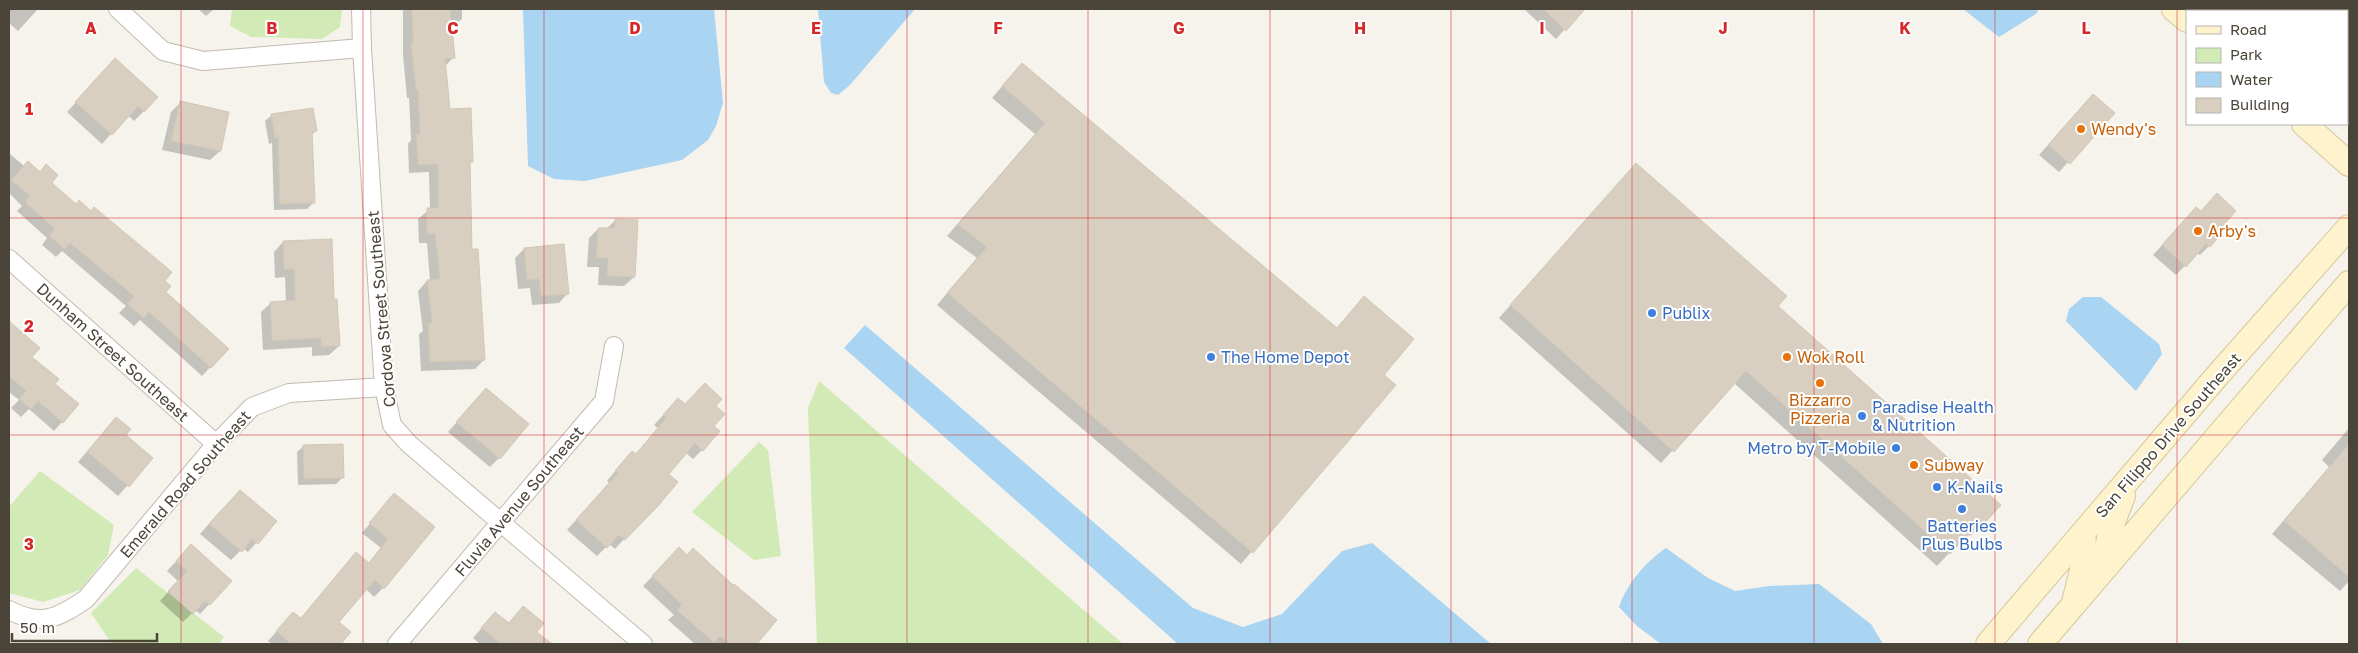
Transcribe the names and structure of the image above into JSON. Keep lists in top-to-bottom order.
{
  "streets": {
    "street": [
      "Cordova Street Southeast",
      "Dunham Street Southeast",
      "San Filippo Drive Southeast",
      "Emerald Road Southeast",
      "Fluvia Avenue Southeast"
    ]
  },
  "crossings": [
    ["Cordova Street Southeast", "Emerald Road Southeast"],
    ["Cordova Street Southeast", "Fluvia Avenue Southeast"],
    ["Dunham Street Southeast", "Emerald Road Southeast"]
  ],
  "places": [
    "Wendy's",
    "Arby's",
    "Publix",
    "The Home Depot",
    "Wok Roll",
    "Bizzarro Pizzeria",
    "Paradise Health & Nutrition",
    "Metro by T-Mobile",
    "Subway",
    "K-Nails",
    "Batteries Plus Bulbs"
  ],
  "legend": [
    "Road",
    "Park",
    "Water",
    "Building"
  ],
  "scale_bar": "50 m",
  "grid": {
    "columns": [
      "A",
      "B",
      "C",
      "D",
      "E",
      "F",
      "G",
      "H",
      "I",
      "J",
      "K",
      "L"
    ],
    "rows": ["1", "2", "3"]
  }
}
